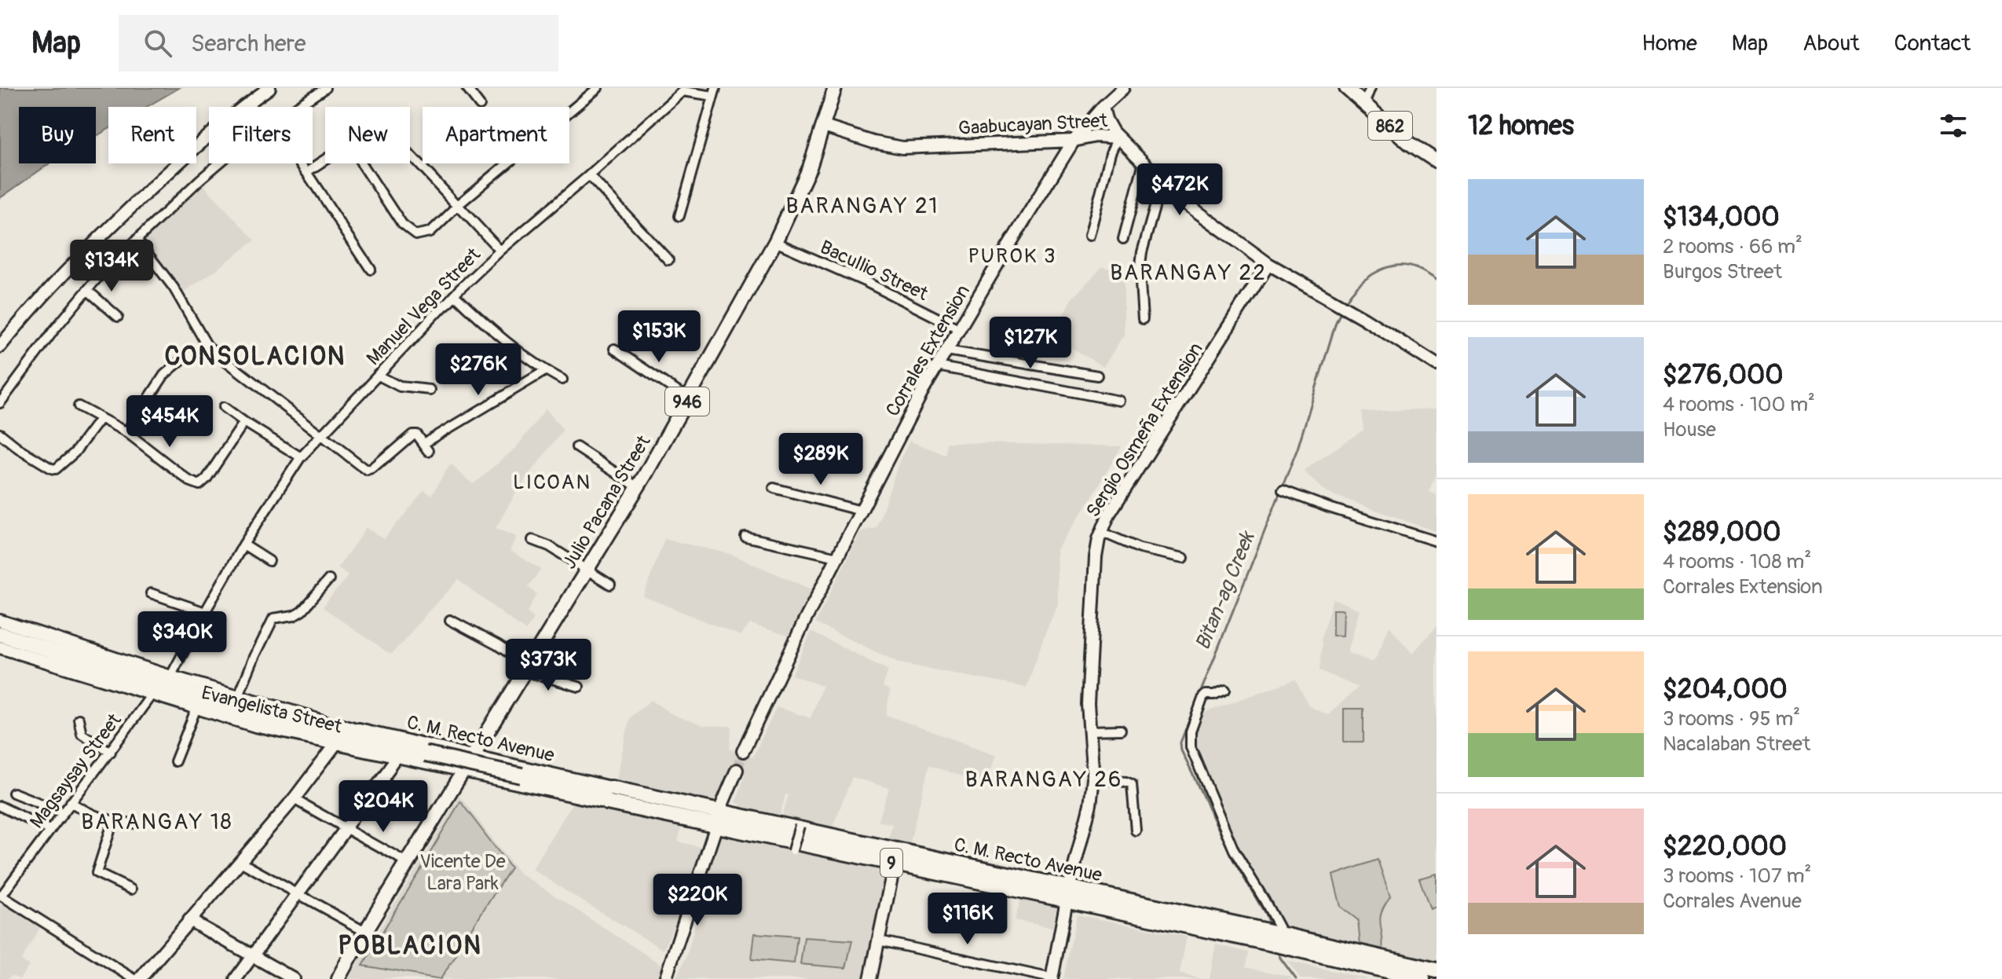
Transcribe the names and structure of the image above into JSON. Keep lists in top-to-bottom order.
{
  "streets": {
    "highway": ["C. M. Recto Avenue", "9"],
    "main road": ["862", "946", "Julio Pacana Street"],
    "street": [
      "Gaabucayan Street",
      "Bacullio Street",
      "Manuel Vega Street",
      "Corrales Extension",
      "Sergio Osmeña Extension",
      "Evangelista Street",
      "Magsaysay Street"
    ]
  },
  "crossings": [
    ["Gaabucayan Street", "Corrales Extension"],
    ["Gaabucayan Street", "Sergio Osmeña Extension"],
    ["Gaabucayan Street", "Julio Pacana Street"],
    ["Bacullio Street", "Corrales Extension"],
    ["Bacullio Street", "Julio Pacana Street"],
    ["Sergio Osmeña Extension", "C. M. Recto Avenue"],
    ["Julio Pacana Street", "C. M. Recto Avenue"],
    ["Evangelista Street", "C. M. Recto Avenue"],
    ["Evangelista Street", "Magsaysay Street"]
  ],
  "districts": [
    "BARANGAY 21",
    "PUROK 3",
    "BARANGAY 22",
    "CONSOLACION",
    "LICOAN",
    "BARANGAY 26",
    "BARANGAY 18",
    "POBLACION"
  ],
  "water": ["Bitan-ag Creek"],
  "parks": ["Vicente De Lara Park"],
  "page": {
    "header": "Map",
    "search": "Search here",
    "nav": [
      "Home",
      "Map",
      "About",
      "Contact"
    ],
    "heading": "12 homes",
    "chip": [
      "Buy",
      "Rent",
      "Filters",
      "New",
      "Apartment"
    ],
    "price": [
      "$472K",
      "$134K",
      "$153K",
      "$127K",
      "$276K",
      "$454K",
      "$289K",
      "$340K",
      "$373K",
      "$204K",
      "$220K",
      "$116K"
    ],
    "list": [
      {
        "name": "$134,000",
        "note": "2 rooms · 66 m² · Burgos Street"
      },
      {
        "name": "$276,000",
        "note": "4 rooms · 100 m² · House"
      },
      {
        "name": "$289,000",
        "note": "4 rooms · 108 m² · Corrales Extension"
      },
      {
        "name": "$204,000",
        "note": "3 rooms · 95 m² · Nacalaban Street"
      },
      {
        "name": "$220,000",
        "note": "3 rooms · 107 m² · Corrales Avenue"
      }
    ]
  }
}
